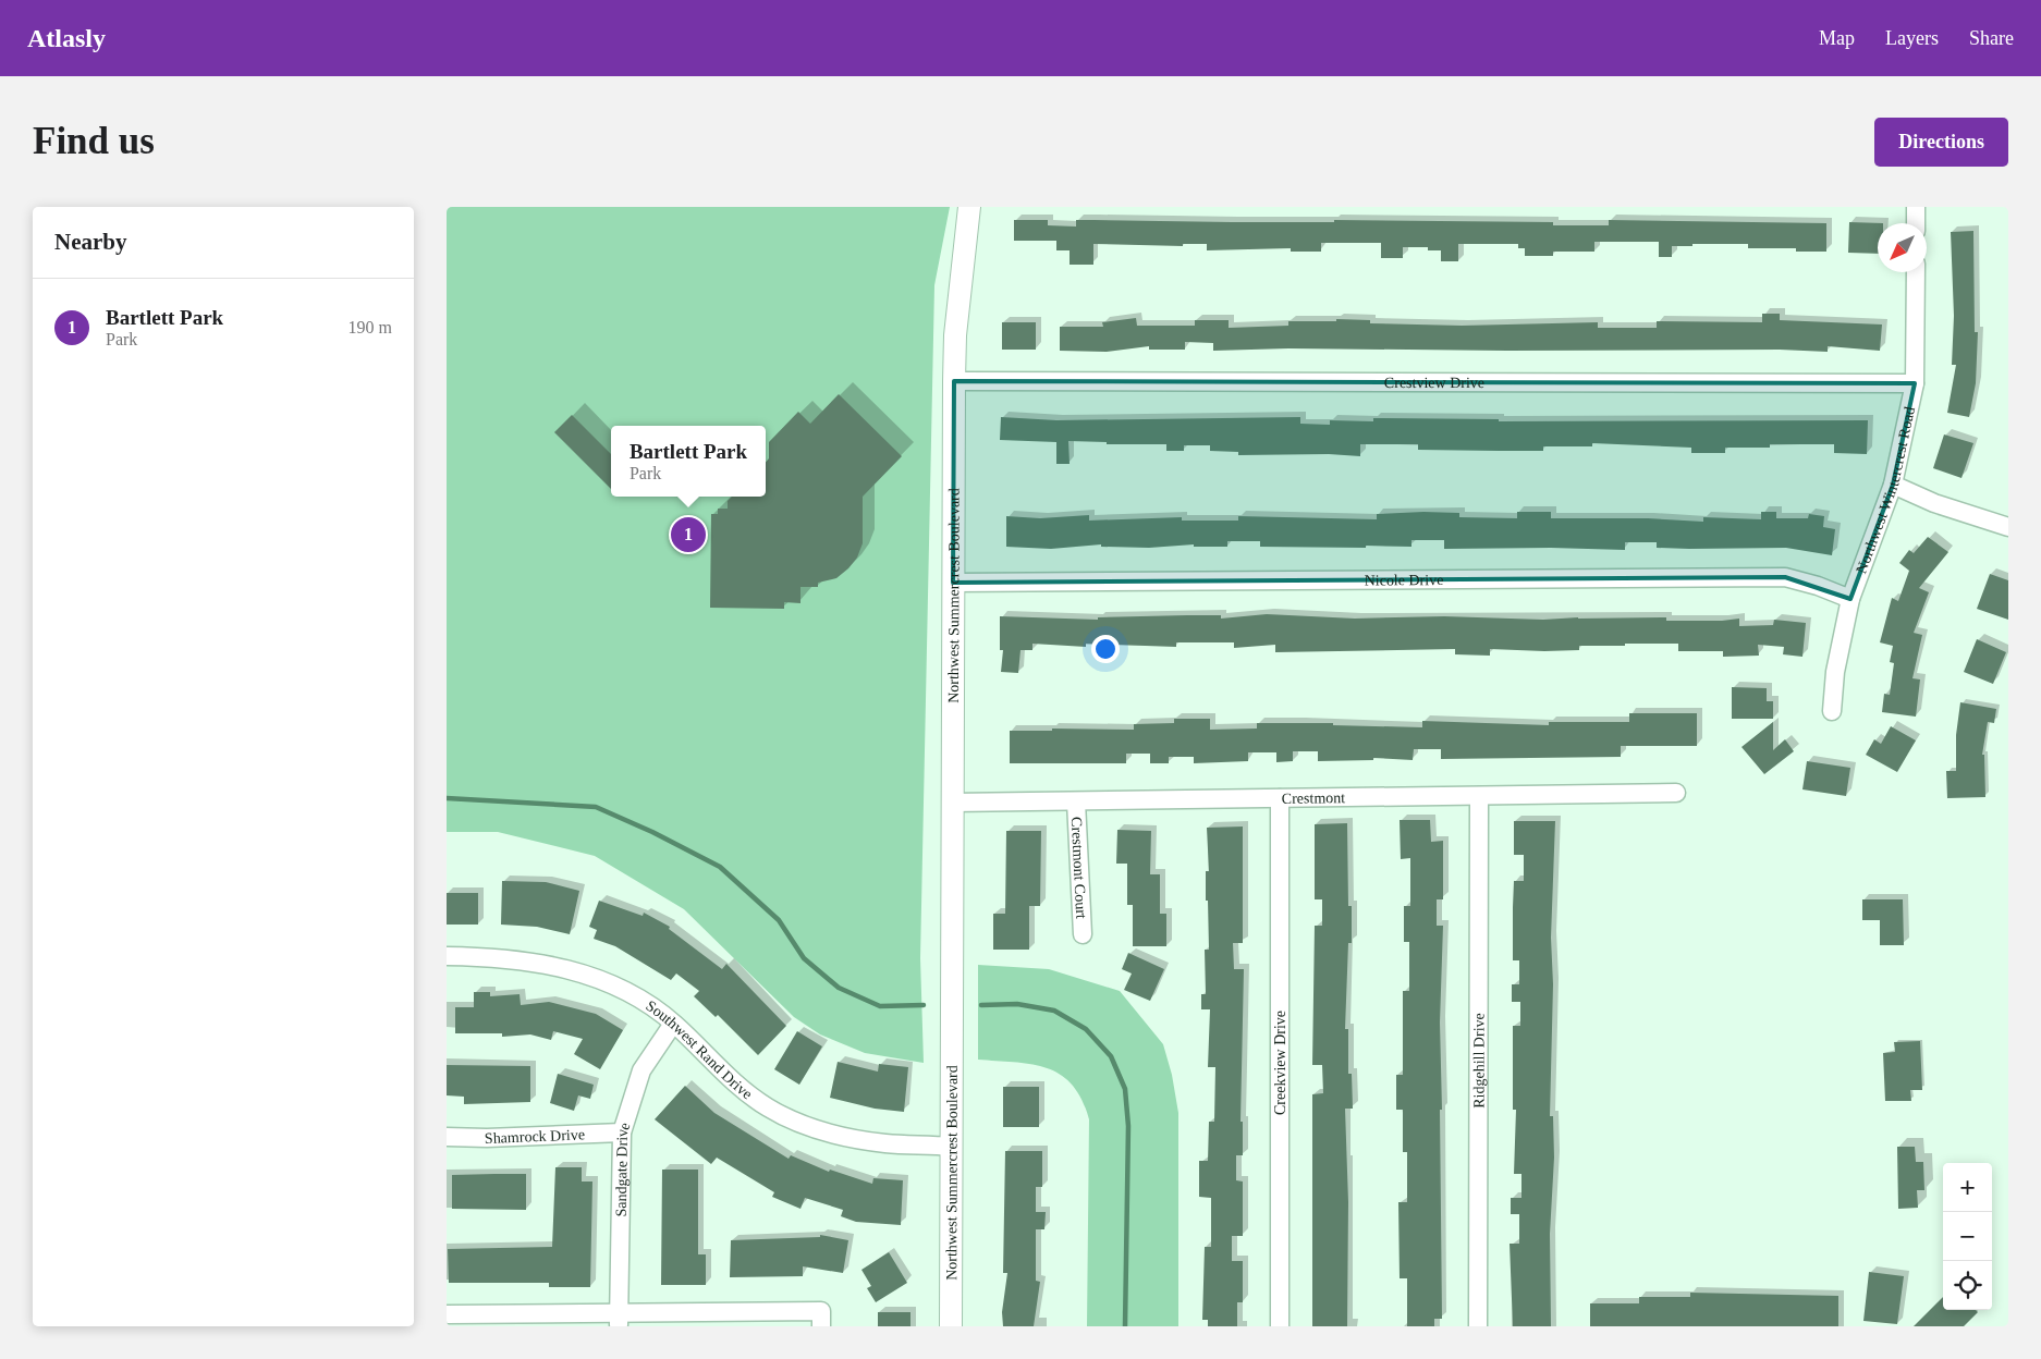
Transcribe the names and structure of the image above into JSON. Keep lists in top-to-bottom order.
{
  "streets": {
    "street": [
      "Crestview Drive",
      "Northwest Wintercrest Road",
      "Nicole Drive",
      "Northwest Summercrest Boulevard",
      "Crestmont",
      "Crestmont Court",
      "Southwest Rand Drive",
      "Ridgehill Drive",
      "Creekview Drive",
      "Shamrock Drive",
      "Sandgate Drive"
    ]
  },
  "crossings": [
    ["Crestview Drive", "Northwest Wintercrest Road"],
    ["Crestview Drive", "Northwest Summercrest Boulevard"],
    ["Northwest Wintercrest Road", "Nicole Drive"],
    ["Nicole Drive", "Northwest Summercrest Boulevard"],
    ["Northwest Summercrest Boulevard", "Crestmont"],
    ["Northwest Summercrest Boulevard", "Southwest Rand Drive"],
    ["Crestmont", "Crestmont Court"],
    ["Crestmont", "Ridgehill Drive"],
    ["Crestmont", "Creekview Drive"],
    ["Southwest Rand Drive", "Sandgate Drive"],
    ["Shamrock Drive", "Sandgate Drive"]
  ],
  "north": "bottom left",
  "page": {
    "header": "Atlasly",
    "nav": ["Map", "Layers", "Share"],
    "buttons": "Directions",
    "title": "Find us",
    "heading": "Nearby",
    "list": [
      {
        "mark": "1",
        "name": "Bartlett Park",
        "note": "Park",
        "value": "190 m"
      }
    ],
    "popup": ["Bartlett Park", "Park"],
    "pins": "1",
    "map_buttons": ["+", "−"]
  }
}
